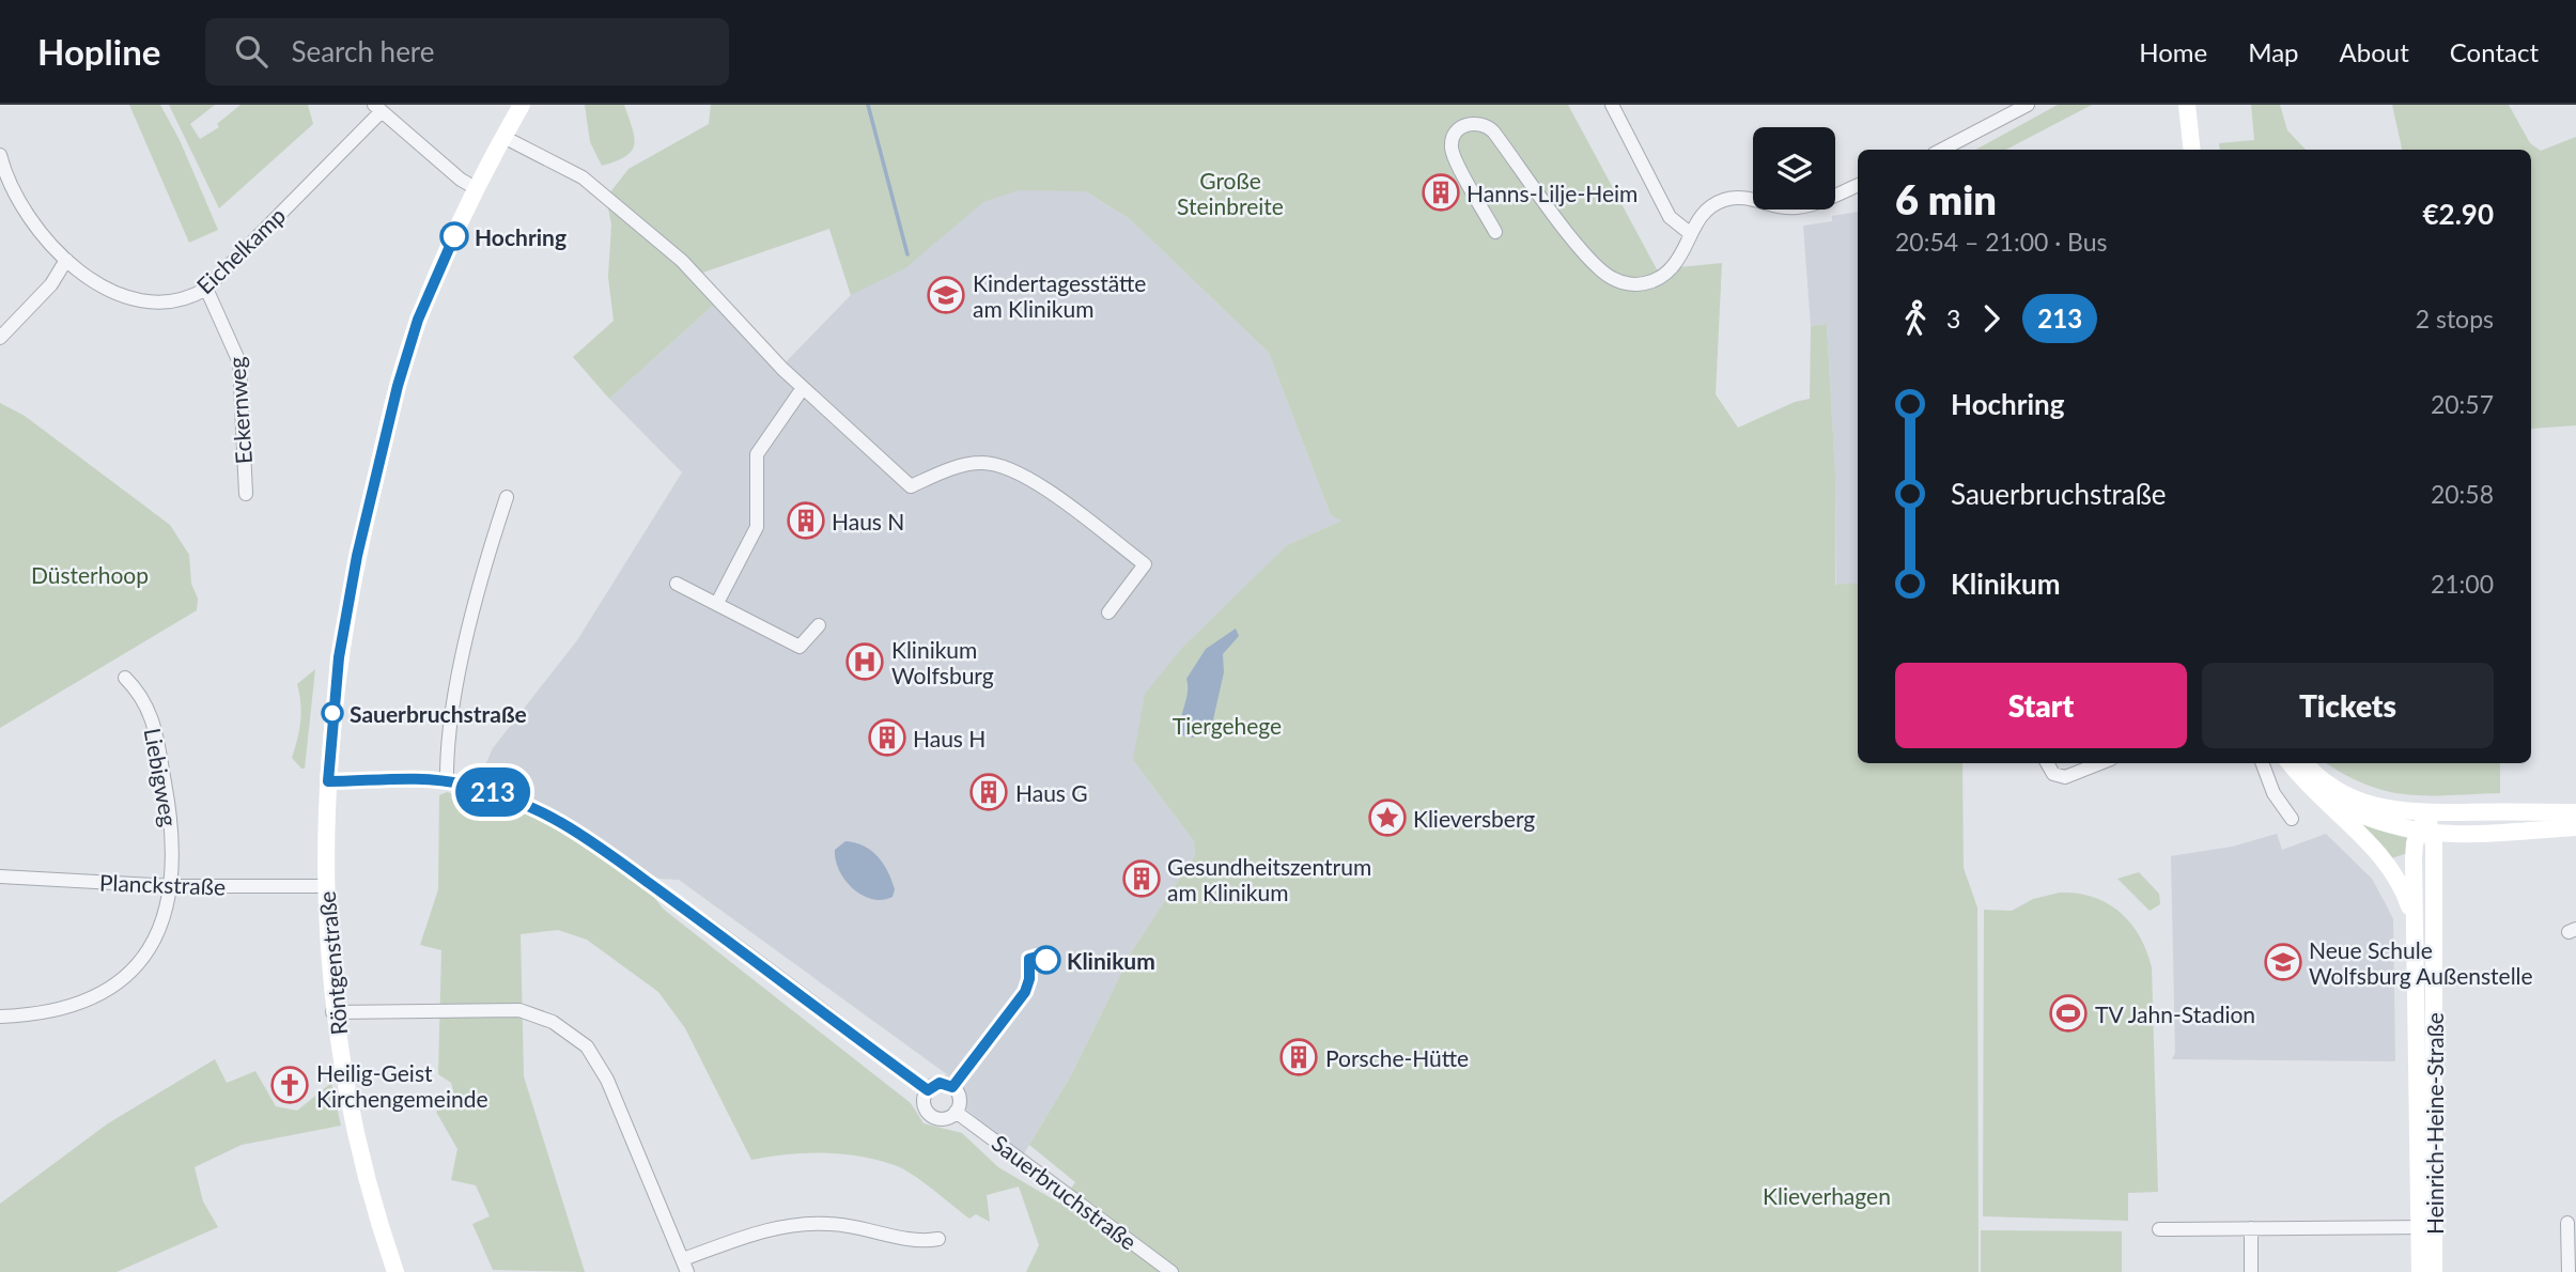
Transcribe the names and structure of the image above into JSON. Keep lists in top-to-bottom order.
{
  "streets": {
    "street": [
      "Eichelkamp",
      "Eckernweg",
      "Liebigweg",
      "Planckstraße",
      "Röntgenstraße",
      "Heinrich-Heine-Straße",
      "Sauerbruchstraße"
    ]
  },
  "crossings": [
    ["Eichelkamp", "Eckernweg"],
    ["Liebigweg", "Planckstraße"],
    ["Planckstraße", "Röntgenstraße"],
    ["Röntgenstraße", "Sauerbruchstraße"]
  ],
  "parks": [
    "Große Steinbreite",
    "Düsterhoop",
    "Tiergehege",
    "Klieverhagen"
  ],
  "places": {
    "building": [
      "Hanns-Lilje-Heim",
      "Haus N",
      "Haus H",
      "Haus G",
      "Gesundheitszentrum am Klinikum",
      "Porsche-Hütte"
    ],
    "other": ["Hochring", "Sauerbruchstraße", "Klinikum"],
    "school or university": ["Kindertagesstätte am Klinikum", "Neue Schule Wolfsburg Außenstelle"],
    "hospital": ["Klinikum Wolfsburg"],
    "place": ["Klieversberg"],
    "sports": ["TV Jahn-Stadion"],
    "church": ["Heilig-Geist Kirchengemeinde"]
  },
  "lines": ["bus line 213"],
  "page": {
    "header": "Hopline",
    "search": "Search here",
    "nav": [
      "Home",
      "Map",
      "About",
      "Contact"
    ],
    "on_map": "213",
    "heading": ["6 min", "20:54 – 21:00 · Bus", "€2.90"],
    "legs": ["3", "213", "2 stops"],
    "list": [
      {
        "name": "Hochring",
        "value": "20:57"
      },
      {
        "name": "Sauerbruchstraße",
        "value": "20:58"
      },
      {
        "name": "Klinikum",
        "value": "21:00"
      }
    ],
    "buttons": ["Start", "Tickets"]
  }
}
